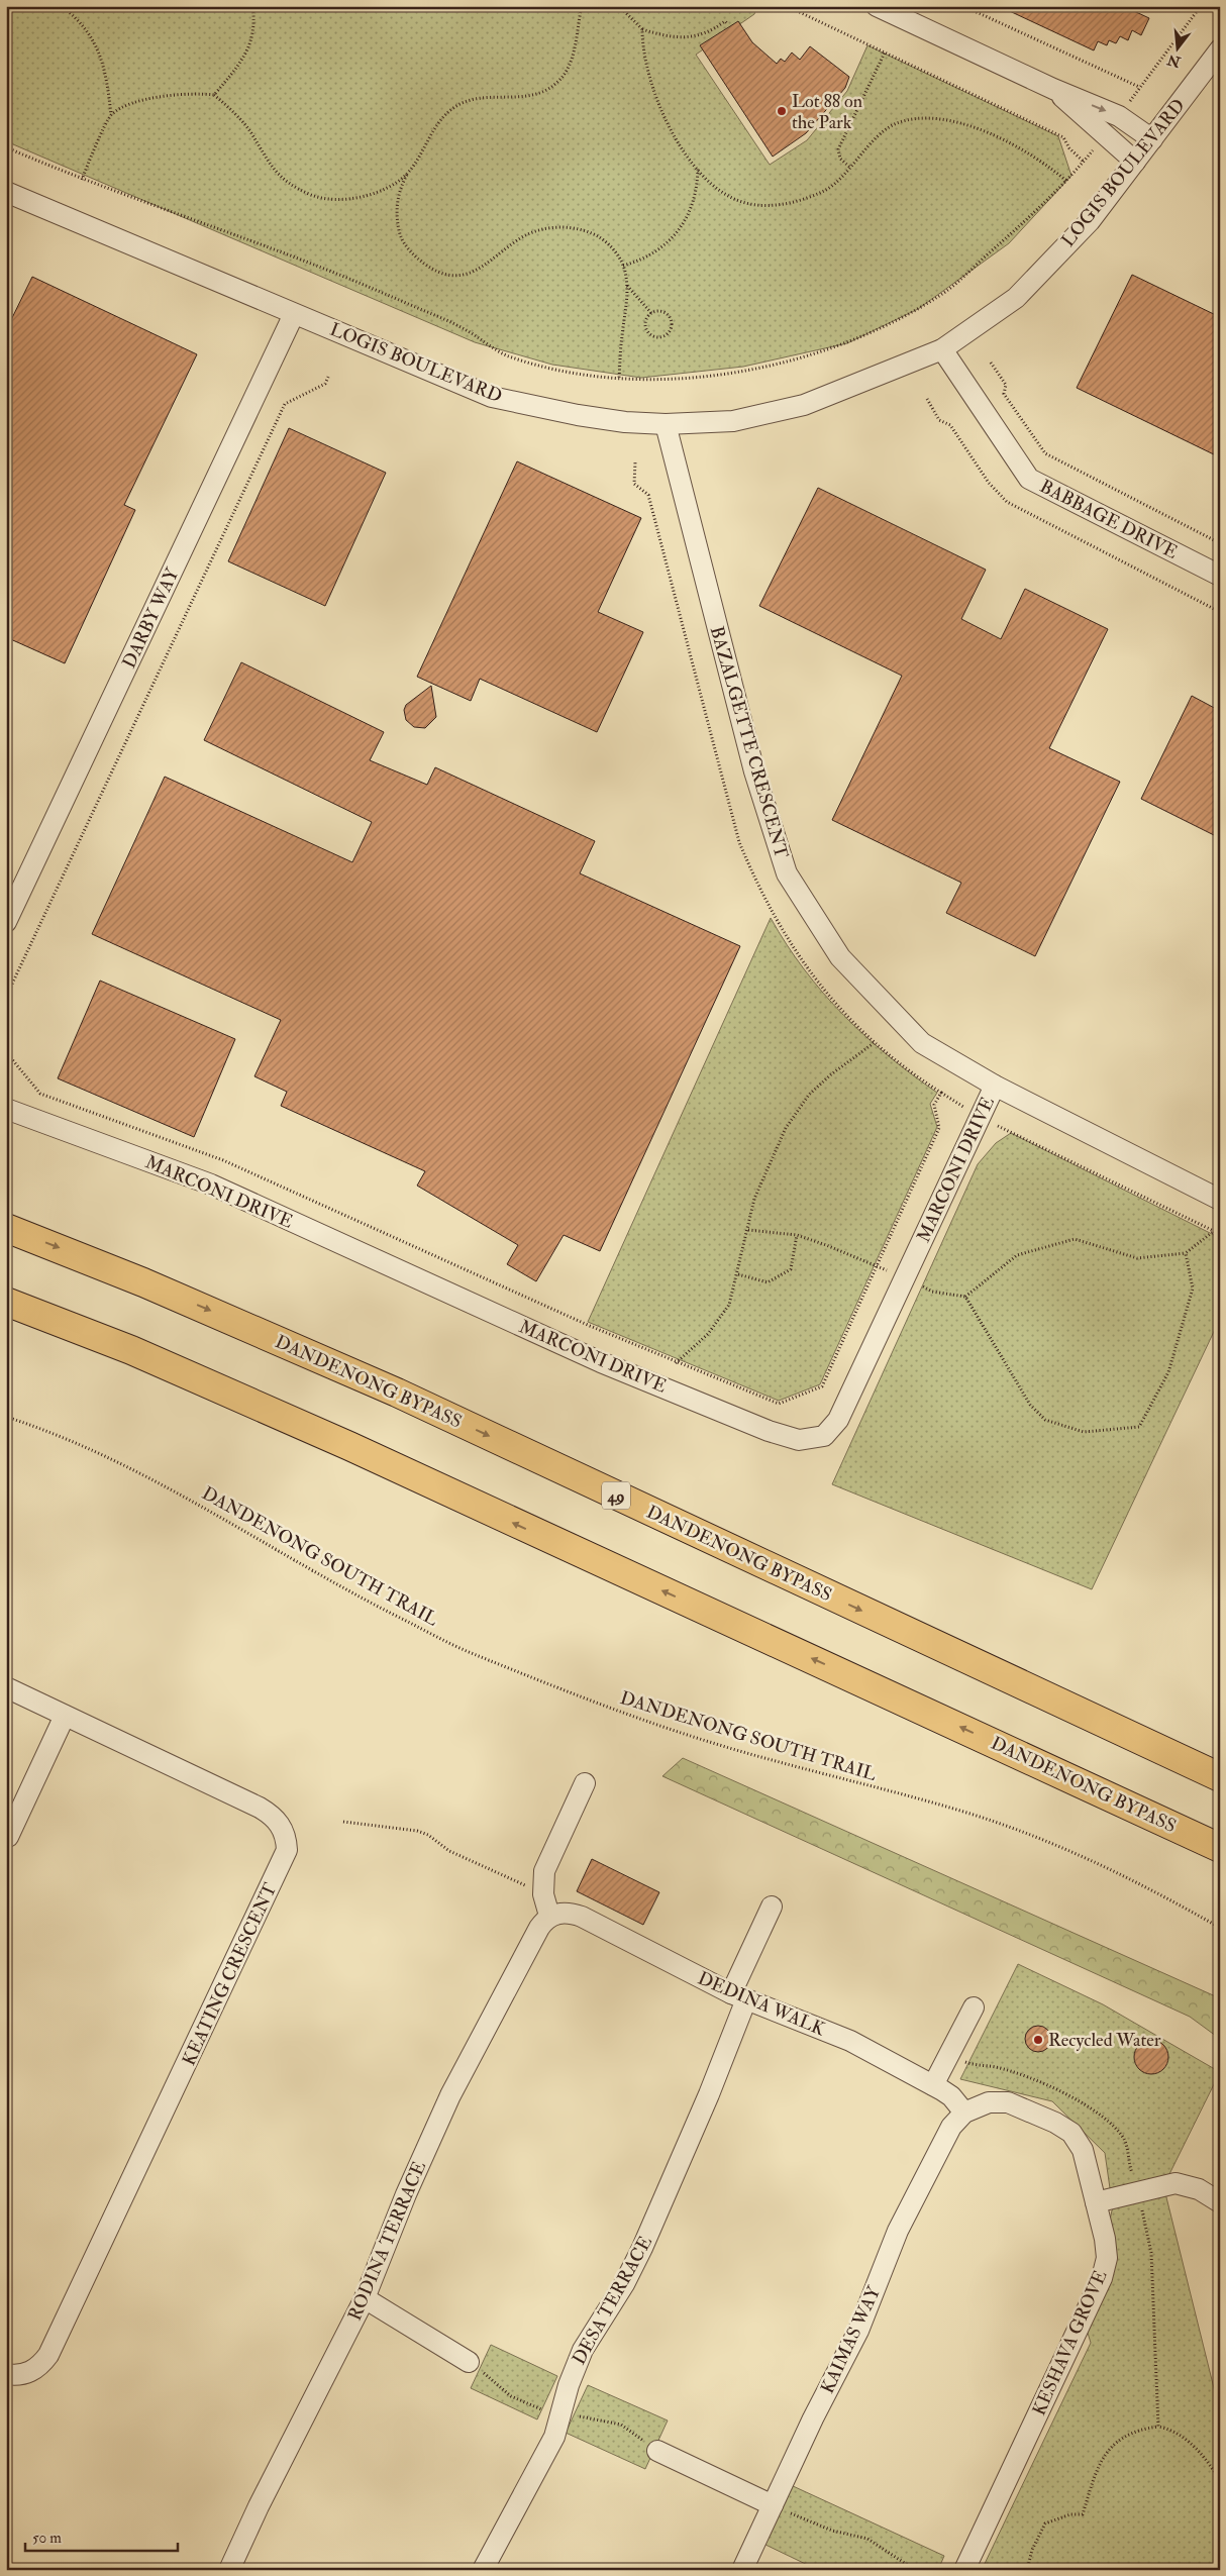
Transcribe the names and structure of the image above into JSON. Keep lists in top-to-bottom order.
{
  "streets": {
    "highway": ["DANDENONG BYPASS", "49"],
    "street": [
      "LOGIS BOULEVARD",
      "BABBAGE DRIVE",
      "DARBY WAY",
      "BAZALGETTE CRESCENT",
      "MARCONI DRIVE",
      "KEATING CRESCENT",
      "DEDINA WALK",
      "RODINA TERRACE",
      "DESA TERRACE",
      "KAIMAS WAY",
      "KESHAVA GROVE"
    ],
    "path": ["DANDENONG SOUTH TRAIL"]
  },
  "crossings": [
    ["LOGIS BOULEVARD", "BABBAGE DRIVE"],
    ["LOGIS BOULEVARD", "DARBY WAY"],
    ["LOGIS BOULEVARD", "BAZALGETTE CRESCENT"],
    ["BAZALGETTE CRESCENT", "MARCONI DRIVE"],
    ["DEDINA WALK", "RODINA TERRACE"],
    ["DEDINA WALK", "DESA TERRACE"],
    ["DEDINA WALK", "KAIMAS WAY"],
    ["DEDINA WALK", "KESHAVA GROVE"],
    ["KAIMAS WAY", "KESHAVA GROVE"]
  ],
  "places": ["Lot 88 on the Park", "Recycled Water"],
  "scale_bar": "50 m",
  "north": "bottom"
}
